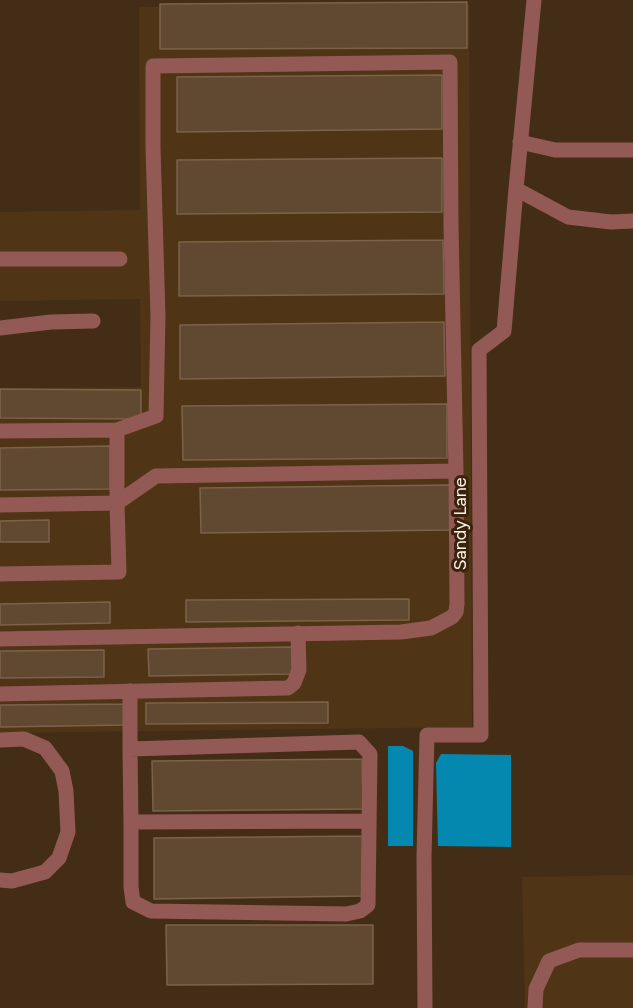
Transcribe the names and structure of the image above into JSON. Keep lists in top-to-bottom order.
{
  "streets": {
    "street": ["Sandy Lane"]
  }
}
